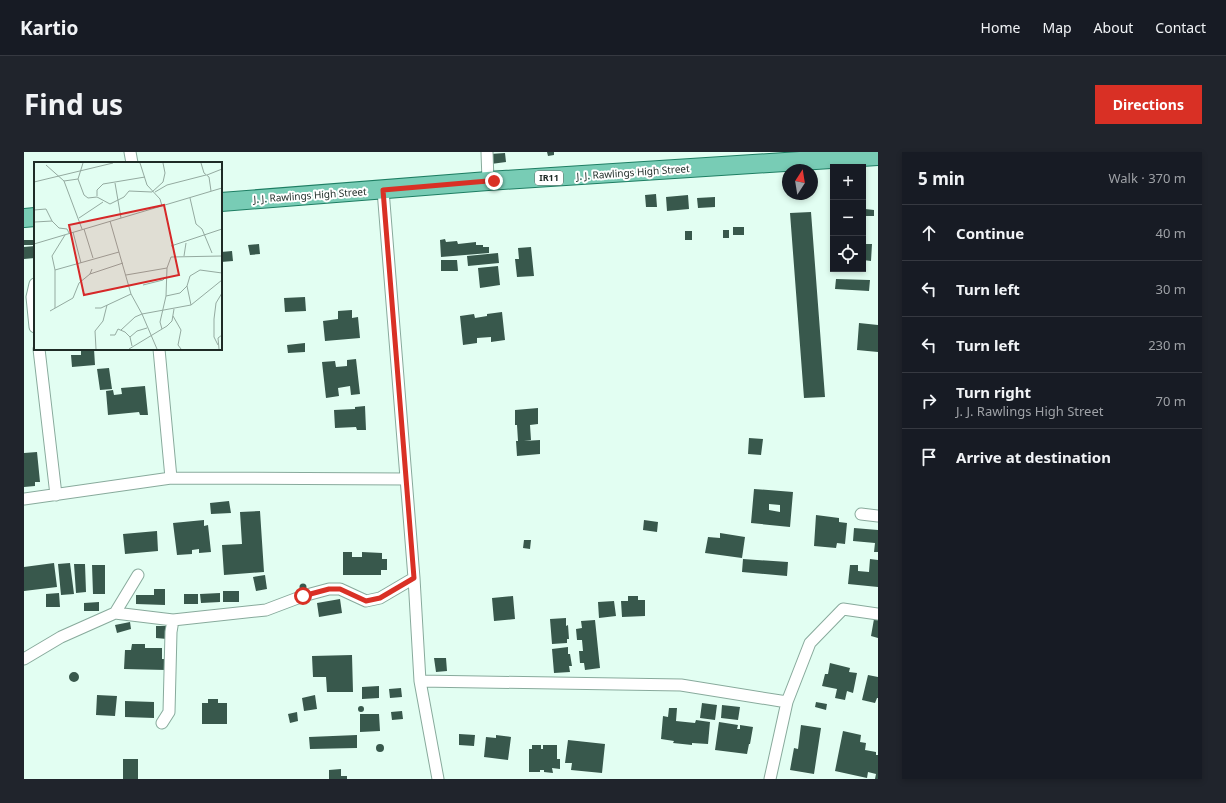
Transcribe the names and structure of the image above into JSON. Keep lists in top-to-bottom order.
{
  "streets": {
    "main road": ["J. J. Rawlings High Street", "IR11"]
  },
  "north": "top",
  "page": {
    "header": "Kartio",
    "nav": [
      "Home",
      "Map",
      "About",
      "Contact"
    ],
    "title": "Find us",
    "buttons": "Directions",
    "heading": ["5 min", "Walk · 370 m"],
    "map_buttons": ["+", "−"],
    "list": [
      ["Continue", "40 m"],
      ["Turn left", "30 m"],
      ["Turn left", "230 m"],
      ["Turn right", "J. J. Rawlings High Street", "70 m"],
      "Arrive at destination"
    ]
  }
}
